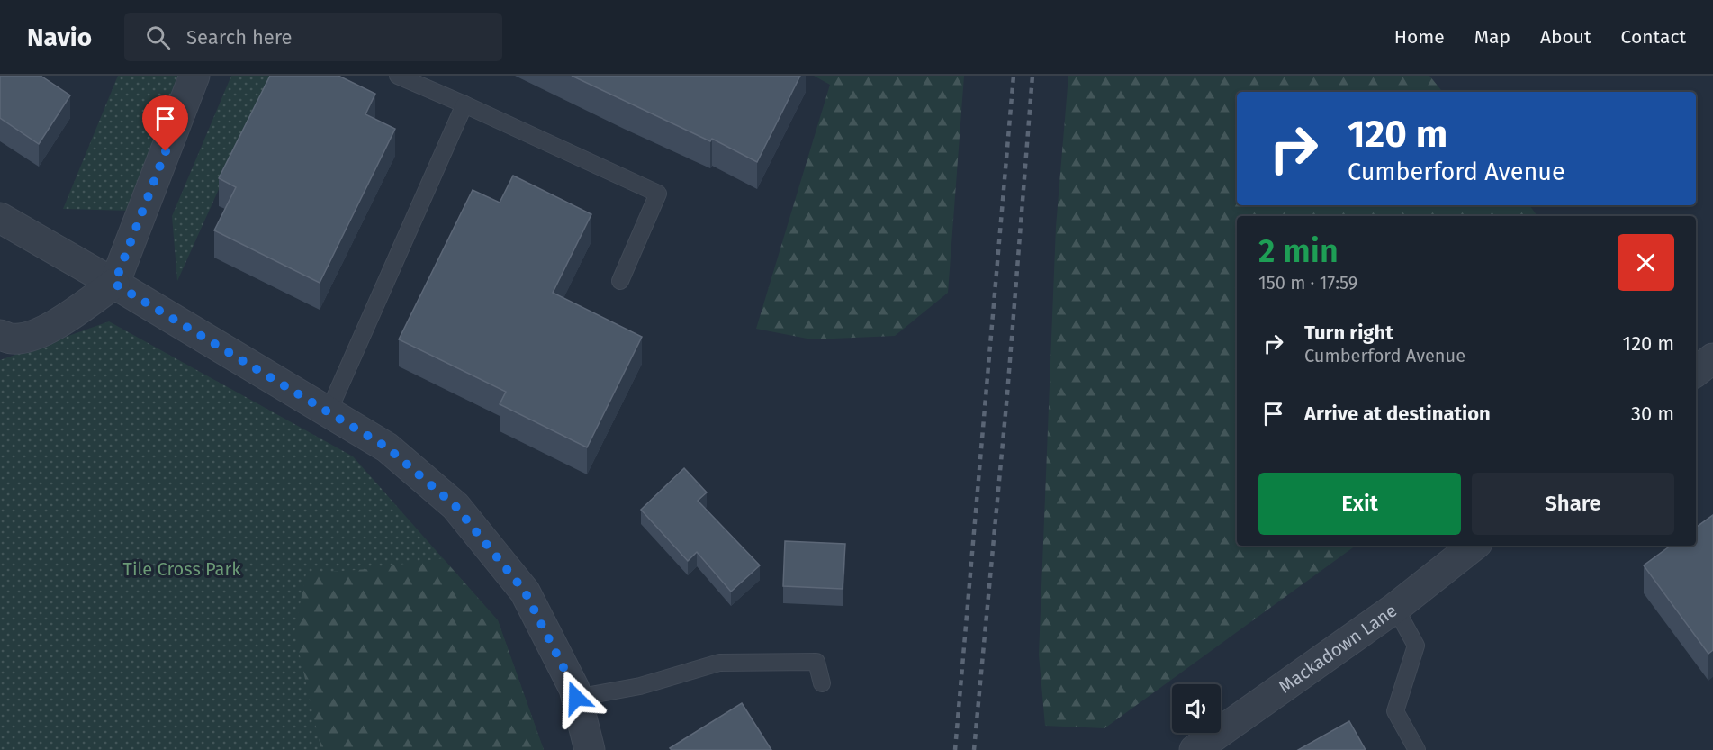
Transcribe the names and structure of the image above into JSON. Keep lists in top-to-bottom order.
{
  "streets": {
    "street": ["Mackadown Lane"]
  },
  "parks": ["Tile Cross Park"],
  "page": {
    "header": "Navio",
    "search": "Search here",
    "nav": [
      "Home",
      "Map",
      "About",
      "Contact"
    ],
    "turn": ["120 m", "Cumberford Avenue"],
    "heading": ["2 min", "150 m · 17:59"],
    "list": [
      {
        "name": "Turn right",
        "note": "Cumberford Avenue",
        "value": "120 m"
      },
      {
        "name": "Arrive at destination",
        "value": "30 m"
      }
    ],
    "buttons": ["Exit", "Share"]
  }
}
